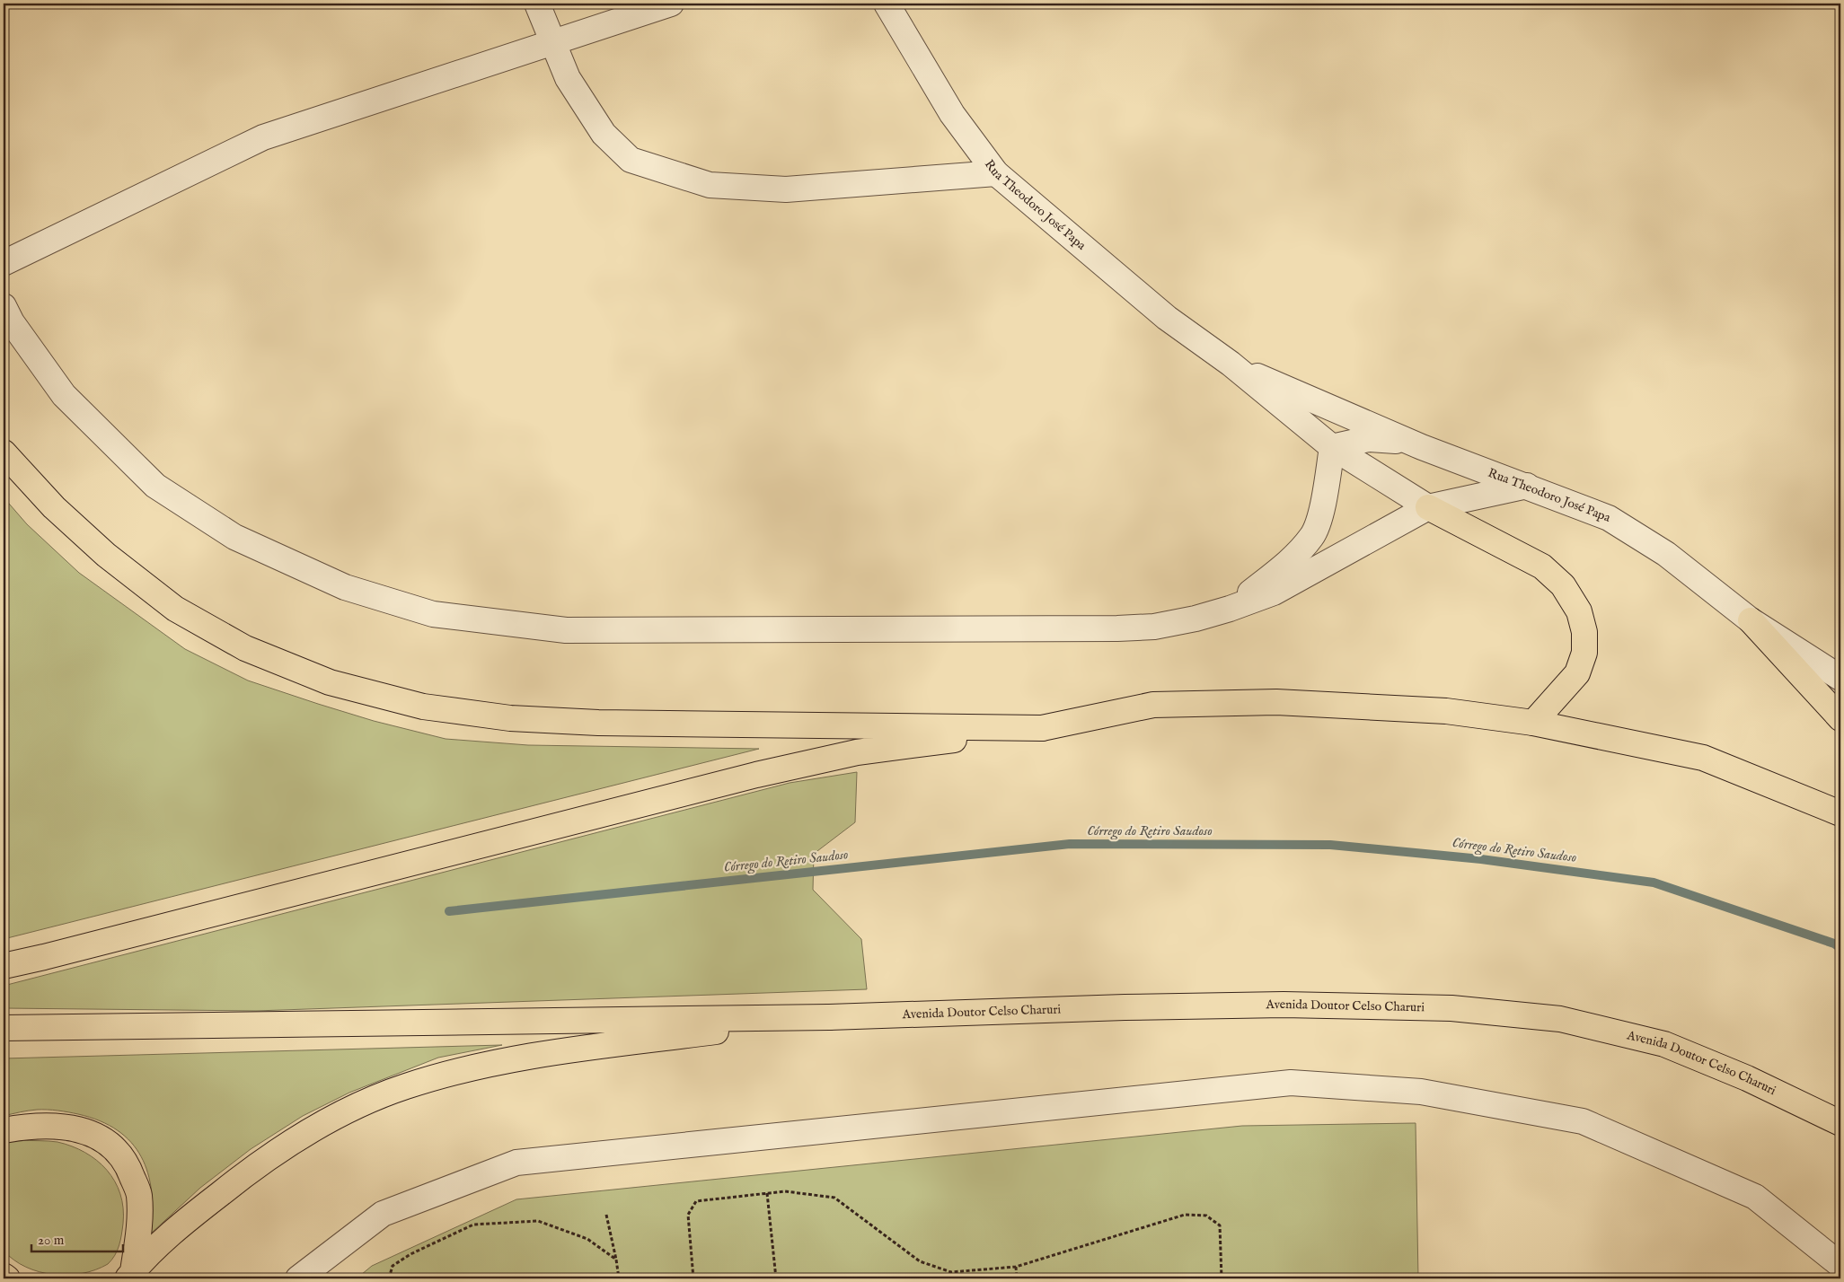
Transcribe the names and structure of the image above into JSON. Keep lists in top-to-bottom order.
{
  "streets": {
    "main road": ["Avenida Doutor Celso Charuri"],
    "street": ["Rua Theodoro José Papa"]
  },
  "water": ["Córrego do Retiro Saudoso"],
  "scale_bar": "20 m"
}
